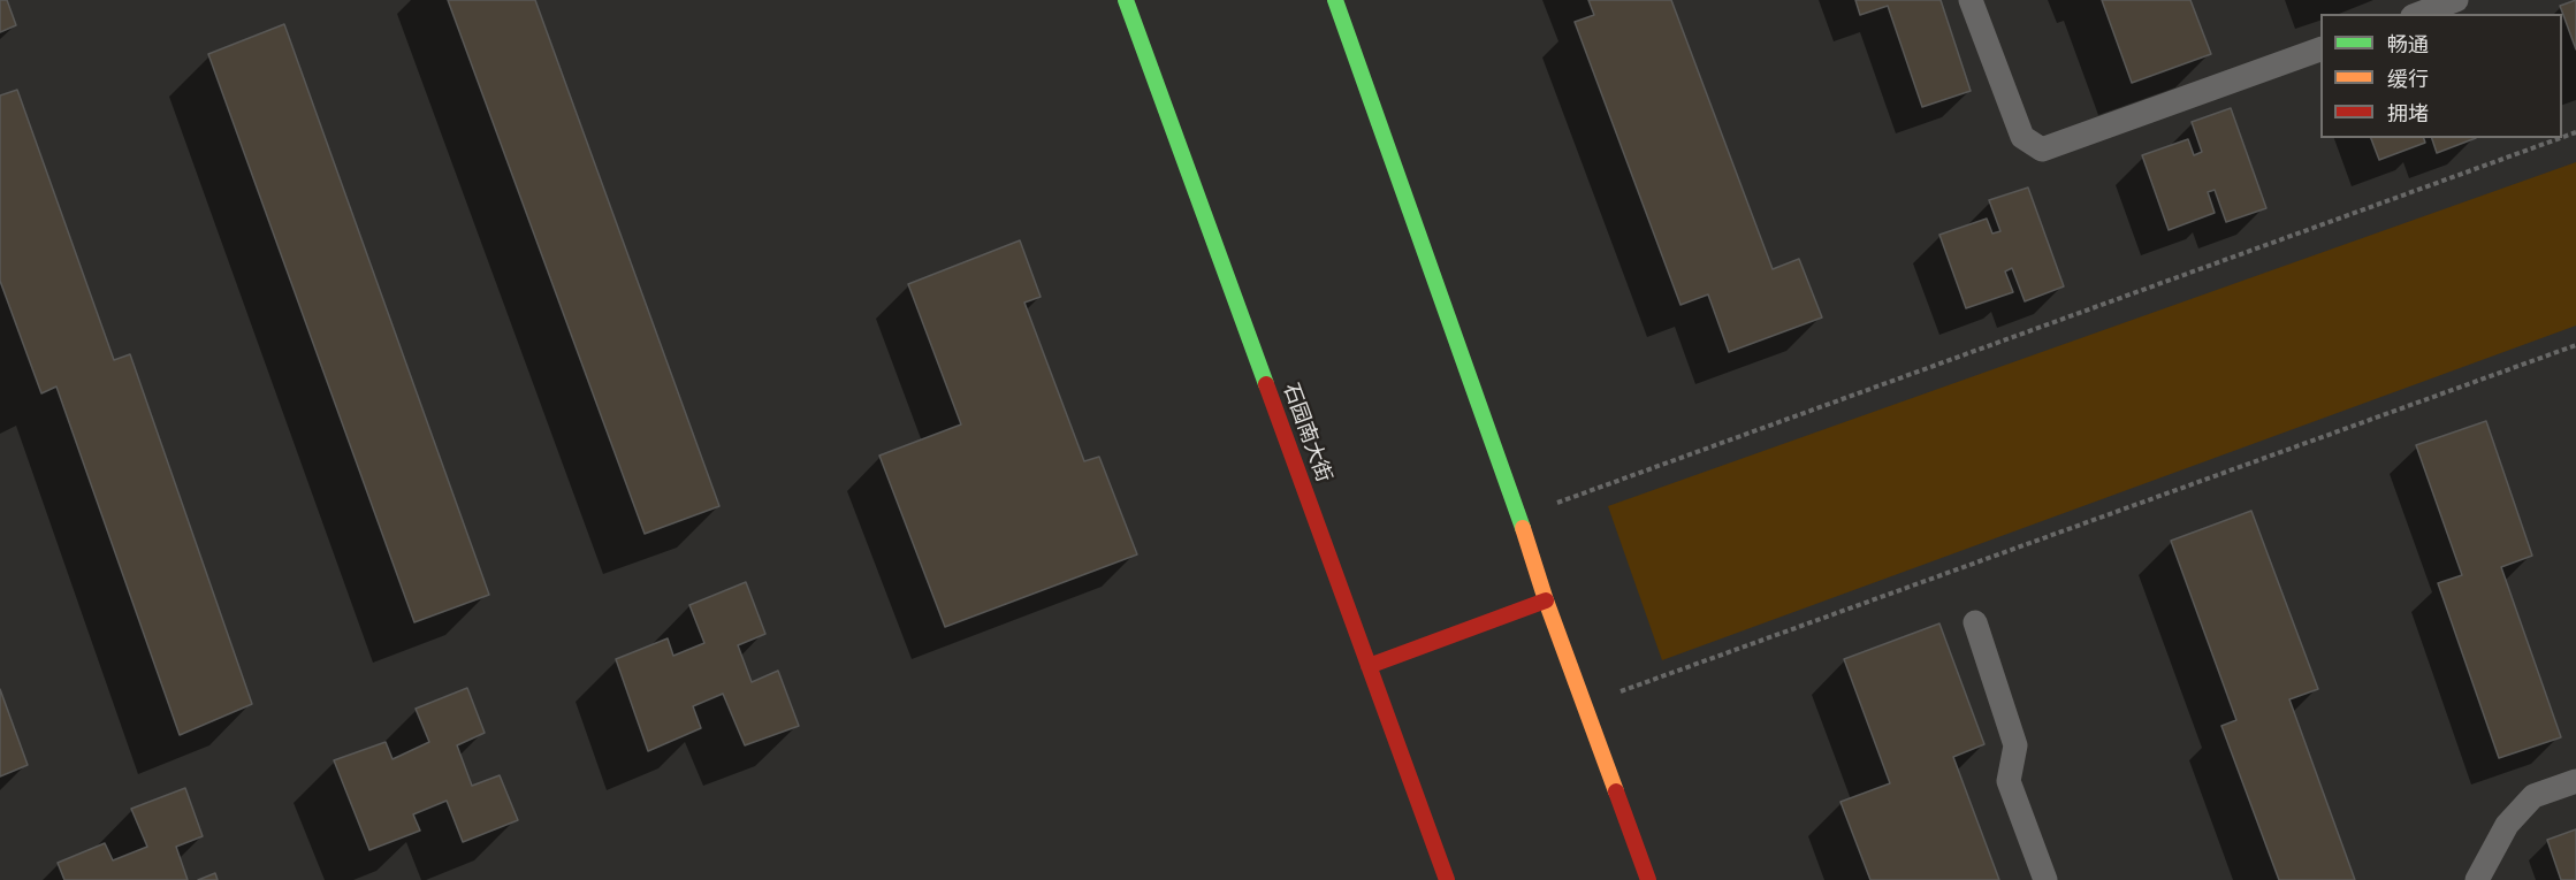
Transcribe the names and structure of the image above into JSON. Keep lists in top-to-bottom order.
{
  "streets": {
    "main road": ["石园南大街"]
  },
  "legend": ["畅通", "缓行", "拥堵"]
}
